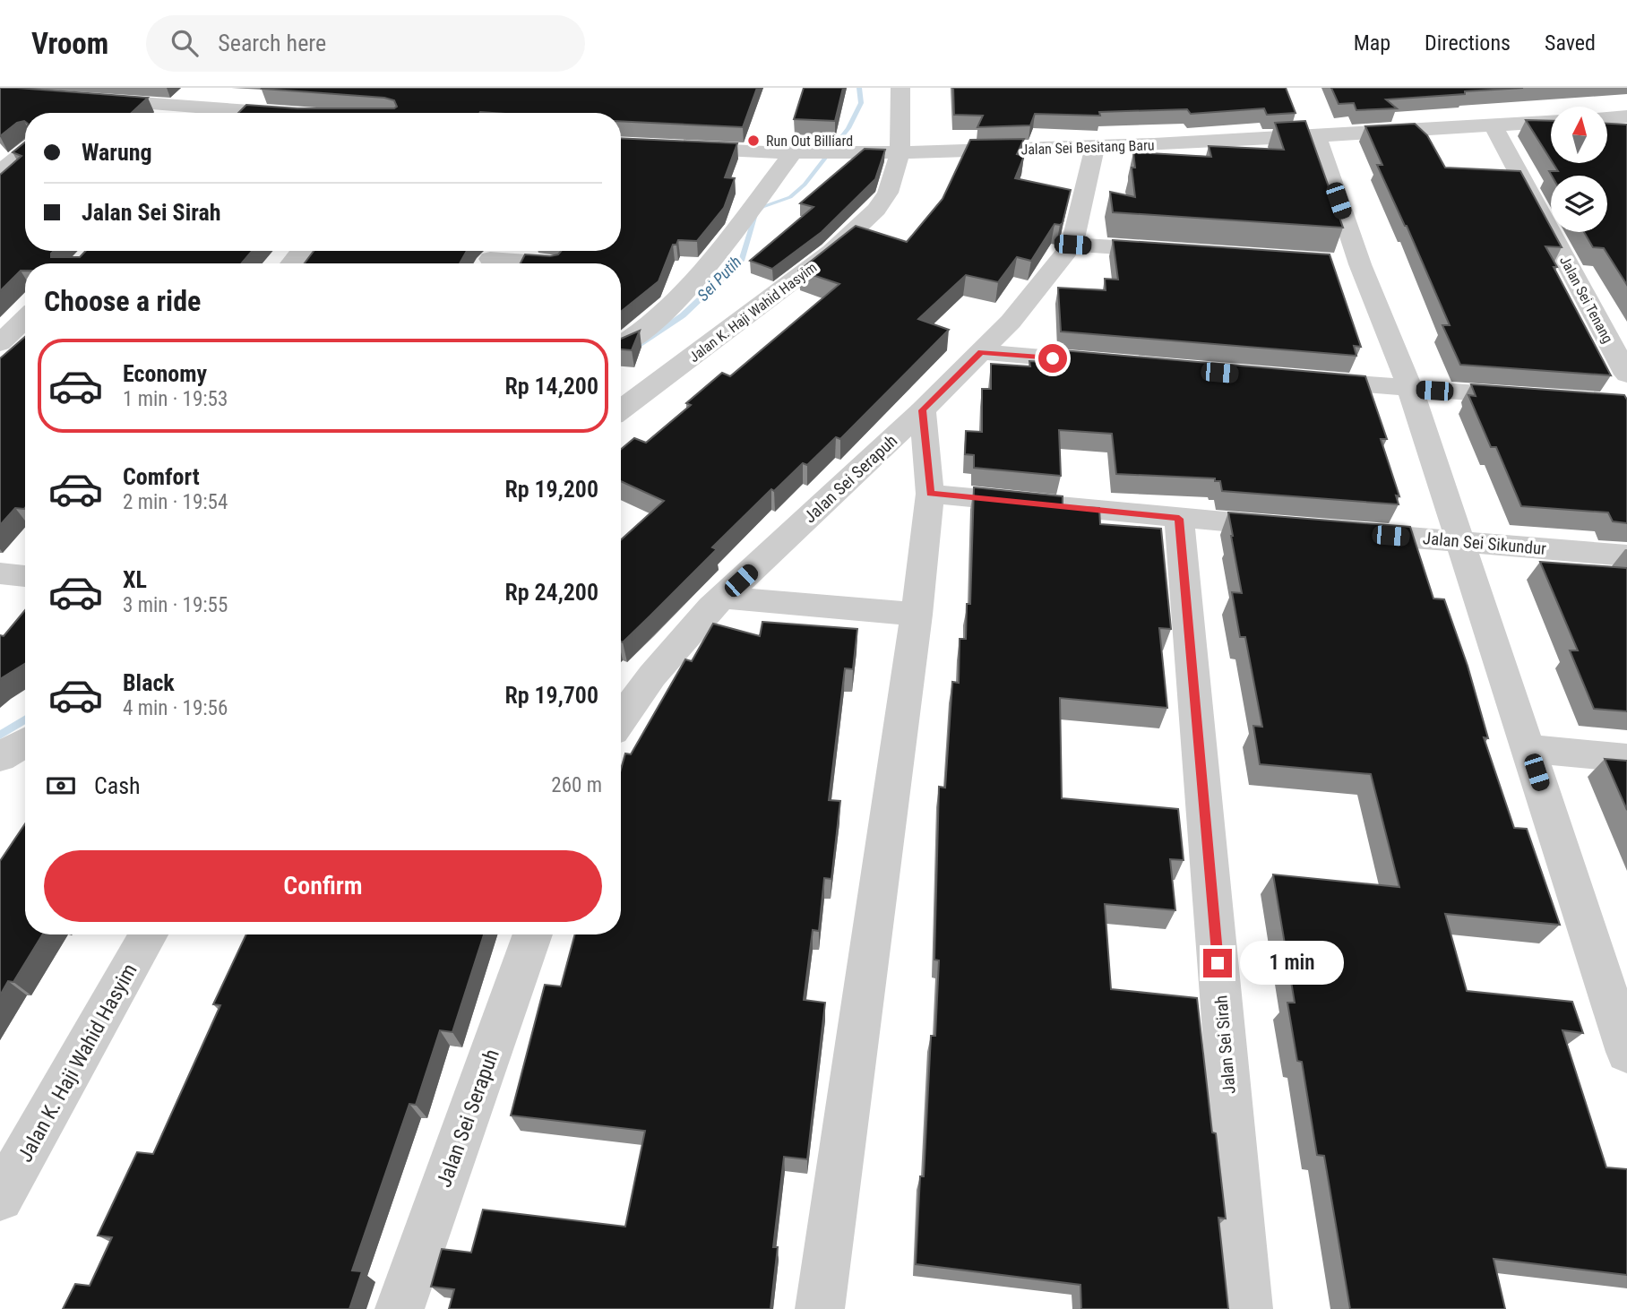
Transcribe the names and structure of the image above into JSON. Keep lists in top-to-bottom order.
{
  "streets": {
    "street": [
      "Jalan Sei Besitang Baru",
      "Jalan Sei Tenang",
      "Jalan K. Haji Wahid Hasyim",
      "Jalan Sei Serapuh",
      "Jalan Sei Sikundur",
      "Jalan Sei Sirah"
    ]
  },
  "crossings": [
    ["Jalan Sei Besitang Baru", "Jalan Sei Tenang"],
    ["Jalan Sei Besitang Baru", "Jalan K. Haji Wahid Hasyim"],
    ["Jalan Sei Besitang Baru", "Jalan Sei Serapuh"]
  ],
  "water": ["Sei Putih"],
  "places": ["Run Out Billiard"],
  "north": "top",
  "page": {
    "header": "Vroom",
    "search": "Search here",
    "nav": ["Map", "Directions", "Saved"],
    "banner": ["Warung", "Jalan Sei Sirah"],
    "heading": "Choose a ride",
    "list": [
      {
        "name": "Economy",
        "note": "1 min · 19:53",
        "value": "Rp 14,200"
      },
      {
        "name": "Comfort",
        "note": "2 min · 19:54",
        "value": "Rp 19,200"
      },
      {
        "name": "XL",
        "note": "3 min · 19:55",
        "value": "Rp 24,200"
      },
      {
        "name": "Black",
        "note": "4 min · 19:56",
        "value": "Rp 19,700"
      }
    ],
    "pay": ["Cash", "260 m"],
    "buttons": "Confirm",
    "bubble": "1 min"
  }
}
